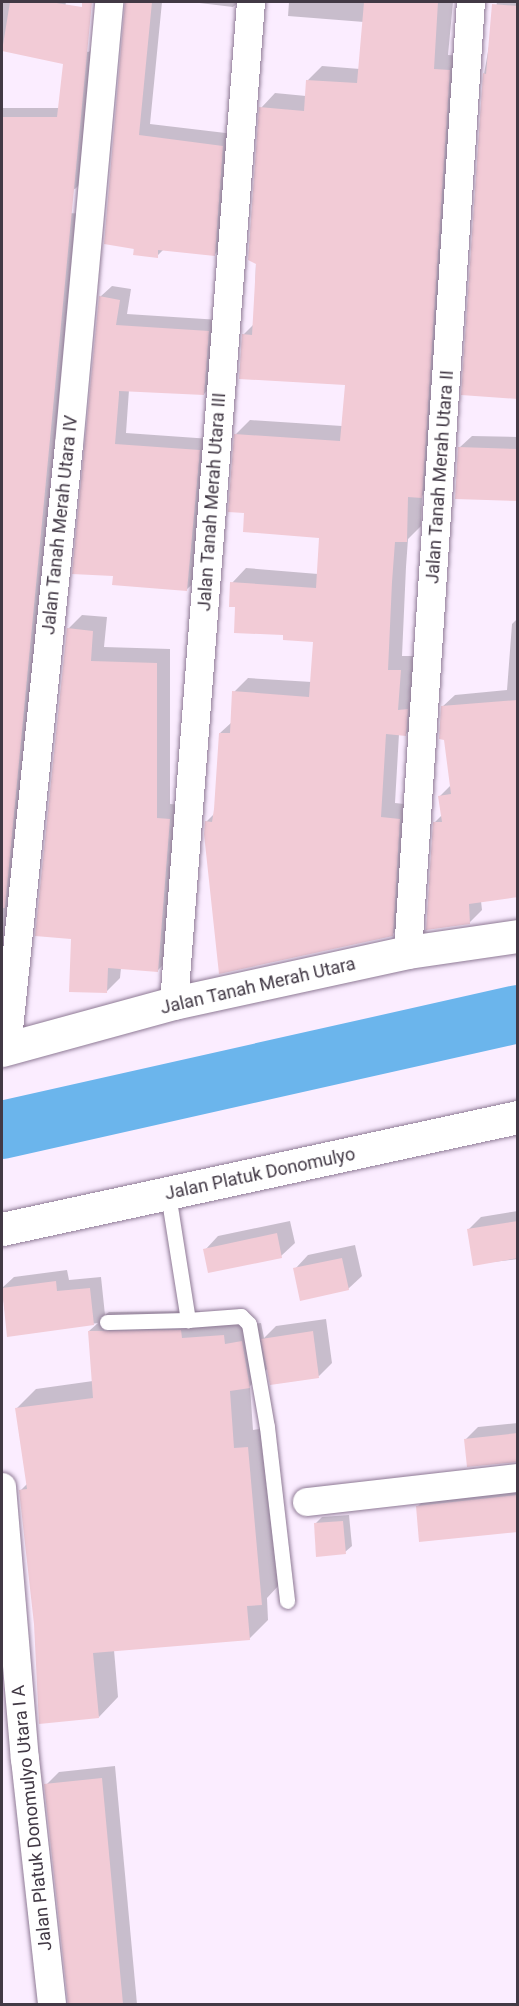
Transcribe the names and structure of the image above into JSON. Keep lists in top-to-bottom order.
{
  "streets": {
    "street": [
      "Jalan Tanah Merah Utara II",
      "Jalan Tanah Merah Utara III",
      "Jalan Tanah Merah Utara IV",
      "Jalan Tanah Merah Utara",
      "Jalan Platuk Donomulyo",
      "Jalan Platuk Donomulyo Utara I A"
    ]
  },
  "crossings": [
    ["Jalan Tanah Merah Utara II", "Jalan Tanah Merah Utara"],
    ["Jalan Tanah Merah Utara III", "Jalan Tanah Merah Utara"],
    ["Jalan Tanah Merah Utara IV", "Jalan Tanah Merah Utara"]
  ]
}
